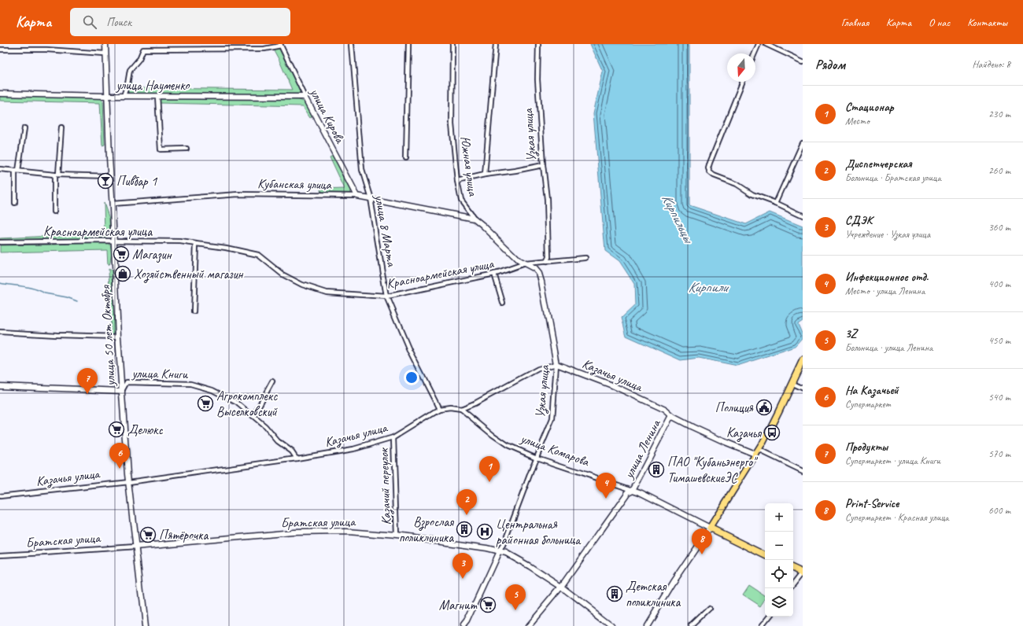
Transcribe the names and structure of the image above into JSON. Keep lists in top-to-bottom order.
{
  "streets": {
    "main road": [
      "улица Науменко",
      "улица Кирова",
      "Узкая улица",
      "Южная улица",
      "Кубанская улица",
      "улица 50 лет Октября",
      "улица Книги",
      "Казачья улица",
      "улица Ленина",
      "улица Комарова",
      "Братская улица"
    ],
    "street": ["улица 8 Марта", "Красноармейская улица", "Казачий переулок"]
  },
  "crossings": [
    ["улица Науменко", "улица Кирова"],
    ["улица Науменко", "улица 50 лет Октября"],
    ["улица Кирова", "Кубанская улица"],
    ["Узкая улица", "Южная улица"],
    ["Узкая улица", "Красноармейская улица"],
    ["Узкая улица", "Казачья улица"],
    ["Узкая улица", "улица Комарова"],
    ["Узкая улица", "Братская улица"],
    ["Южная улица", "Кубанская улица"],
    ["Южная улица", "Красноармейская улица"],
    ["Кубанская улица", "улица 8 Марта"],
    ["Кубанская улица", "улица 50 лет Октября"],
    ["улица 8 Марта", "Красноармейская улица"],
    ["улица 8 Марта", "Казачья улица"],
    ["Красноармейская улица", "улица 50 лет Октября"],
    ["улица 50 лет Октября", "улица Книги"],
    ["улица 50 лет Октября", "Казачья улица"],
    ["улица 50 лет Октября", "Братская улица"],
    ["улица Книги", "Казачья улица"],
    ["Казачья улица", "улица Ленина"],
    ["Казачья улица", "улица Комарова"],
    ["Казачья улица", "Казачий переулок"],
    ["улица Ленина", "улица Комарова"],
    ["улица Ленина", "Братская улица"],
    ["Казачий переулок", "Братская улица"]
  ],
  "water": ["Кирпильцы", "Кирпили"],
  "places": {
    "bar": ["Пивбар 1"],
    "supermarket": [
      "Магазин",
      "Агрокомплекс Выселковский",
      "Делюкс",
      "Пятёрочка",
      "Магнит"
    ],
    "shop": ["Хозяйственный магазин"],
    "public building": ["Полиция"],
    "bus stop": ["Казачья"],
    "building": ["ПАО \"Кубаньэнерго\" ТимашевскиеЭС", "Взрослая поликлиника", "Детская поликлиника"],
    "hospital": ["Центральная районная больница"]
  },
  "north": "bottom",
  "page": {
    "header": "Карта",
    "search": "Поиск",
    "nav": [
      "Главная",
      "Карта",
      "О нас",
      "Контакты"
    ],
    "heading": ["Рядом", "Найдено: 8"],
    "list": [
      {
        "mark": "1",
        "name": "Стационар",
        "note": "Место",
        "value": "230 m"
      },
      {
        "mark": "2",
        "name": "Диспетчерская",
        "note": "Больница · Братская улица",
        "value": "260 m"
      },
      {
        "mark": "3",
        "name": "СДЭК",
        "note": "Учреждение · Узкая улица",
        "value": "360 m"
      },
      {
        "mark": "4",
        "name": "Инфекционное отд.",
        "note": "Место · улица Ленина",
        "value": "400 m"
      },
      {
        "mark": "5",
        "name": "3Z",
        "note": "Больница · улица Ленина",
        "value": "450 m"
      },
      {
        "mark": "6",
        "name": "На Казачьей",
        "note": "Супермаркет",
        "value": "540 m"
      },
      {
        "mark": "7",
        "name": "Продукты",
        "note": "Супермаркет · улица Книги",
        "value": "570 m"
      },
      {
        "mark": "8",
        "name": "Print-Service",
        "note": "Супермаркет · Красная улица",
        "value": "600 m"
      }
    ],
    "pins": [
      "7",
      "6",
      "1",
      "4",
      "2",
      "8",
      "3",
      "5"
    ],
    "map_buttons": ["+", "−"]
  }
}
